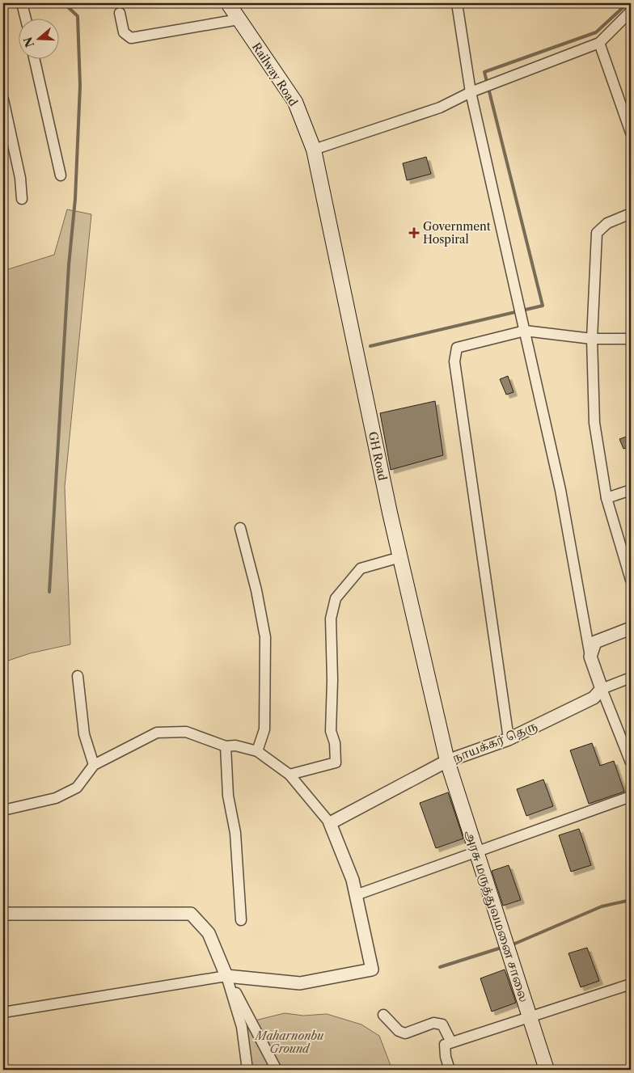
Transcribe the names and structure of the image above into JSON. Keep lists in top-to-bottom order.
{
  "streets": {
    "main road": ["Railway Road", "GH Road", "அரசு மருத்துவமனை சாலை"],
    "street": ["நாயக்கர் தெரு"]
  },
  "crossings": [
    ["Railway Road", "GH Road"],
    ["GH Road", "நாயக்கர் தெரு"],
    ["GH Road", "அரசு மருத்துவமனை சாலை"],
    ["நாயக்கர் தெரு", "அரசு மருத்துவமனை சாலை"]
  ],
  "parks": ["Maharnonbu Ground"],
  "places": {
    "health": ["Government Hospiral"]
  },
  "north": "left"
}
